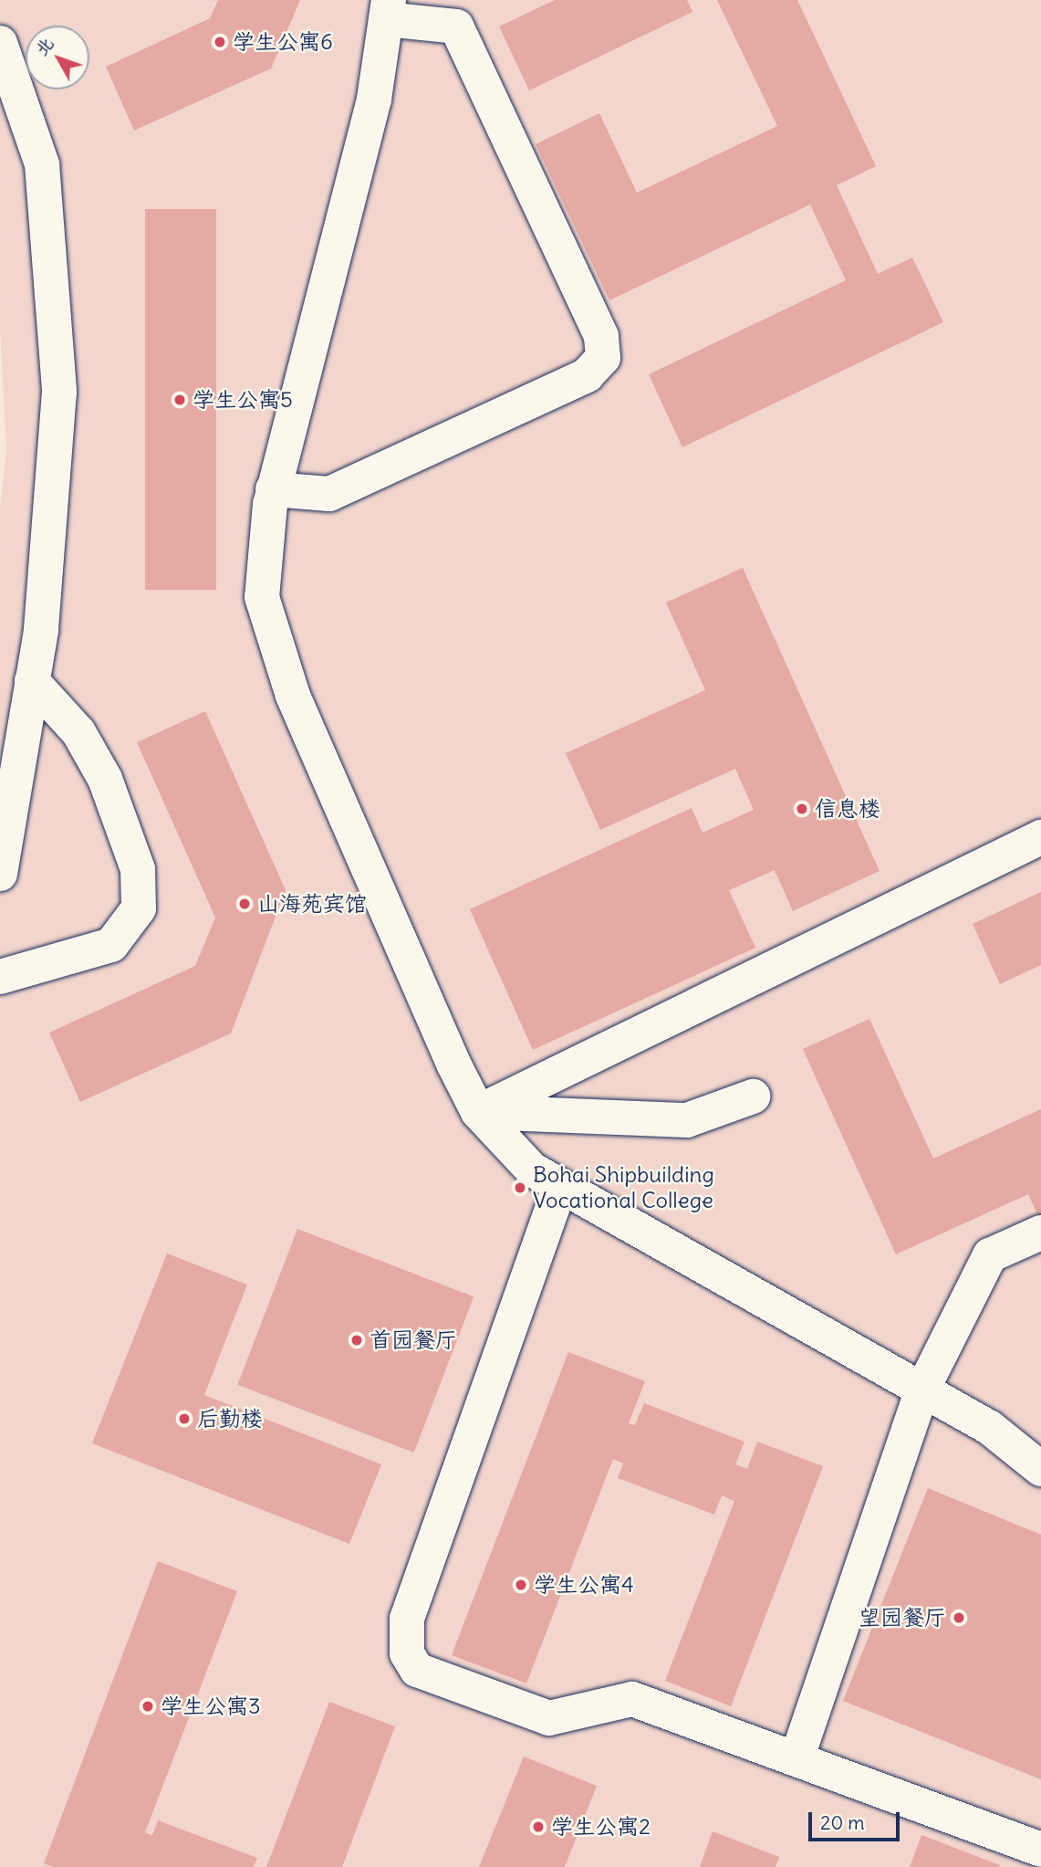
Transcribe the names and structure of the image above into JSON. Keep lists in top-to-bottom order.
{
  "places": [
    "学生公寓6",
    "学生公寓5",
    "信息楼",
    "山海苑宾馆",
    "Bohai Shipbuilding Vocational College",
    "首园餐厅",
    "后勤楼",
    "学生公寓4",
    "望园餐厅",
    "学生公寓3",
    "学生公寓2"
  ],
  "scale_bar": "20 m",
  "north": "top left"
}
